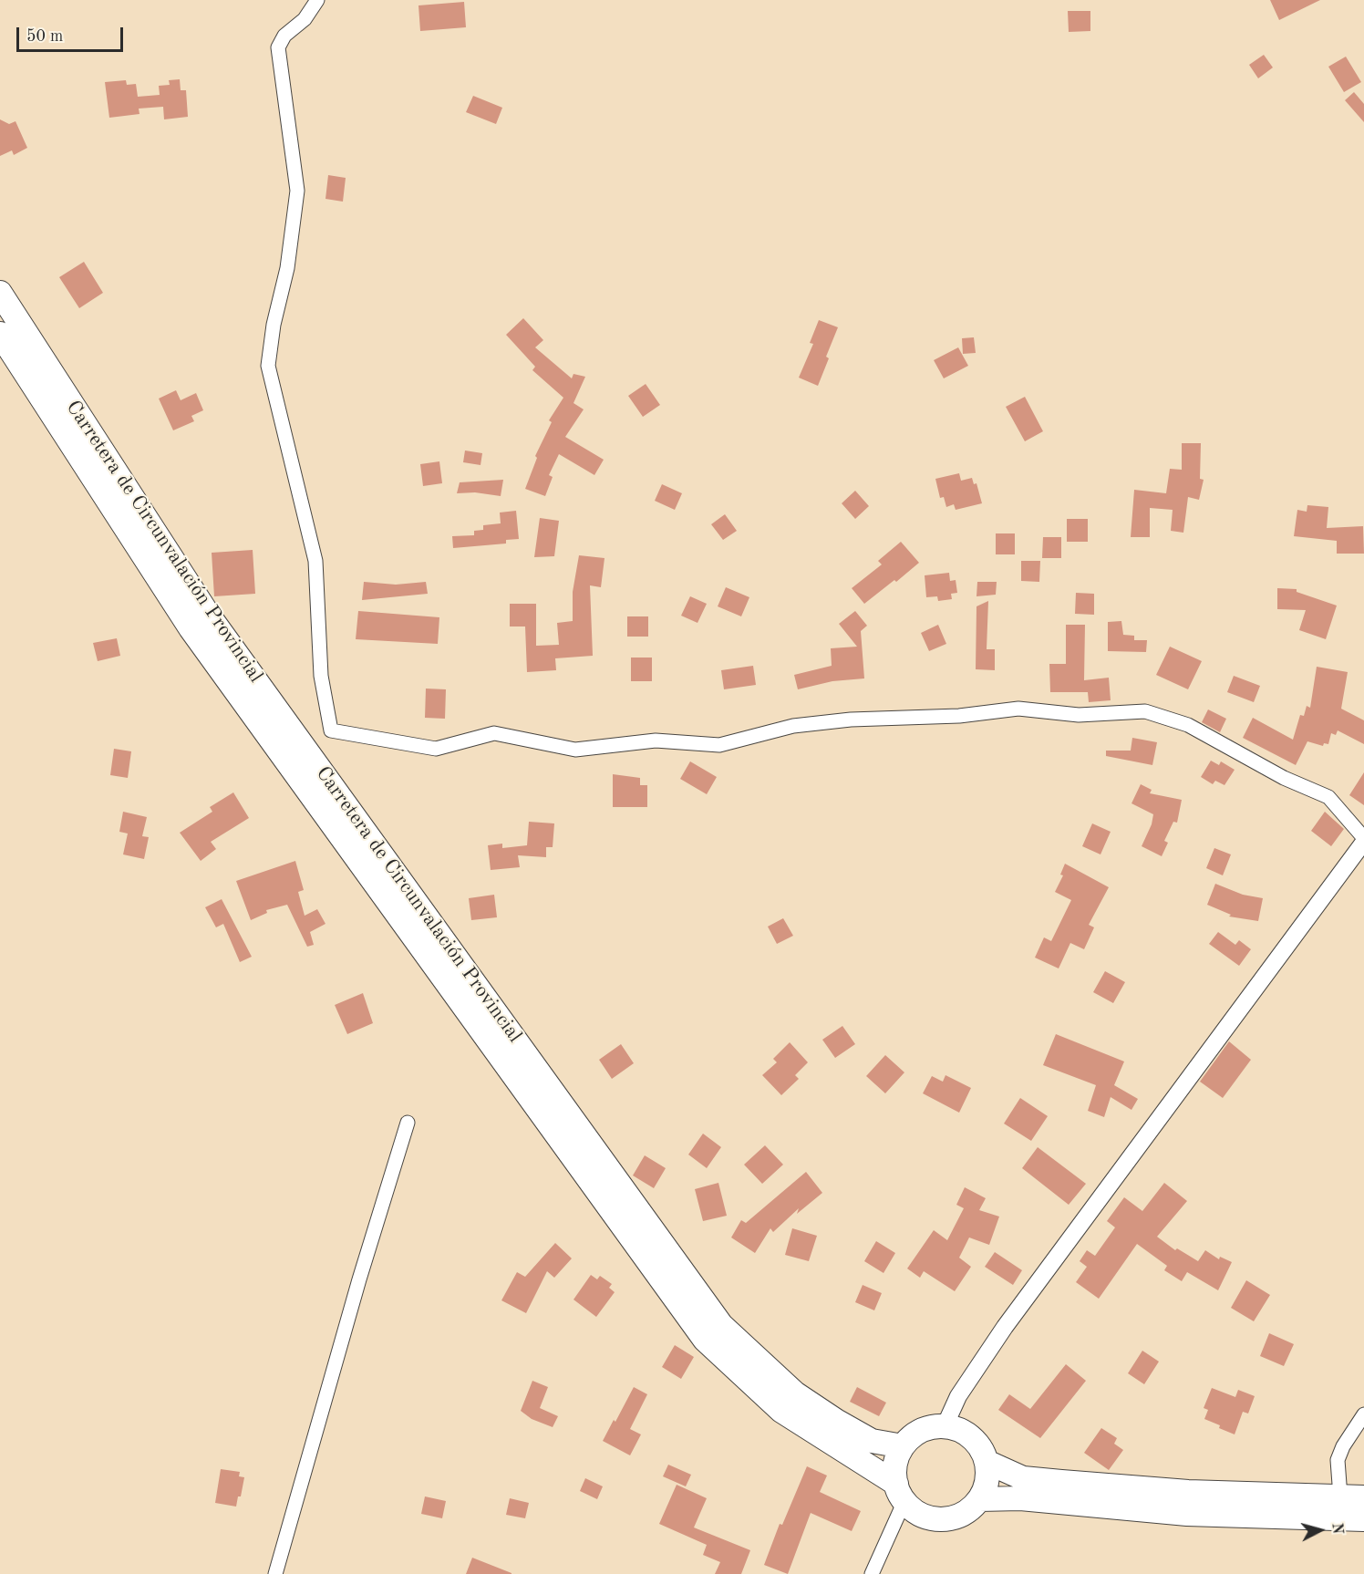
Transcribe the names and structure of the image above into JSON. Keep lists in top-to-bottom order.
{
  "streets": {
    "highway": ["Carretera de Circunvalación Provincial"]
  },
  "scale_bar": "50 m",
  "north": "right"
}
